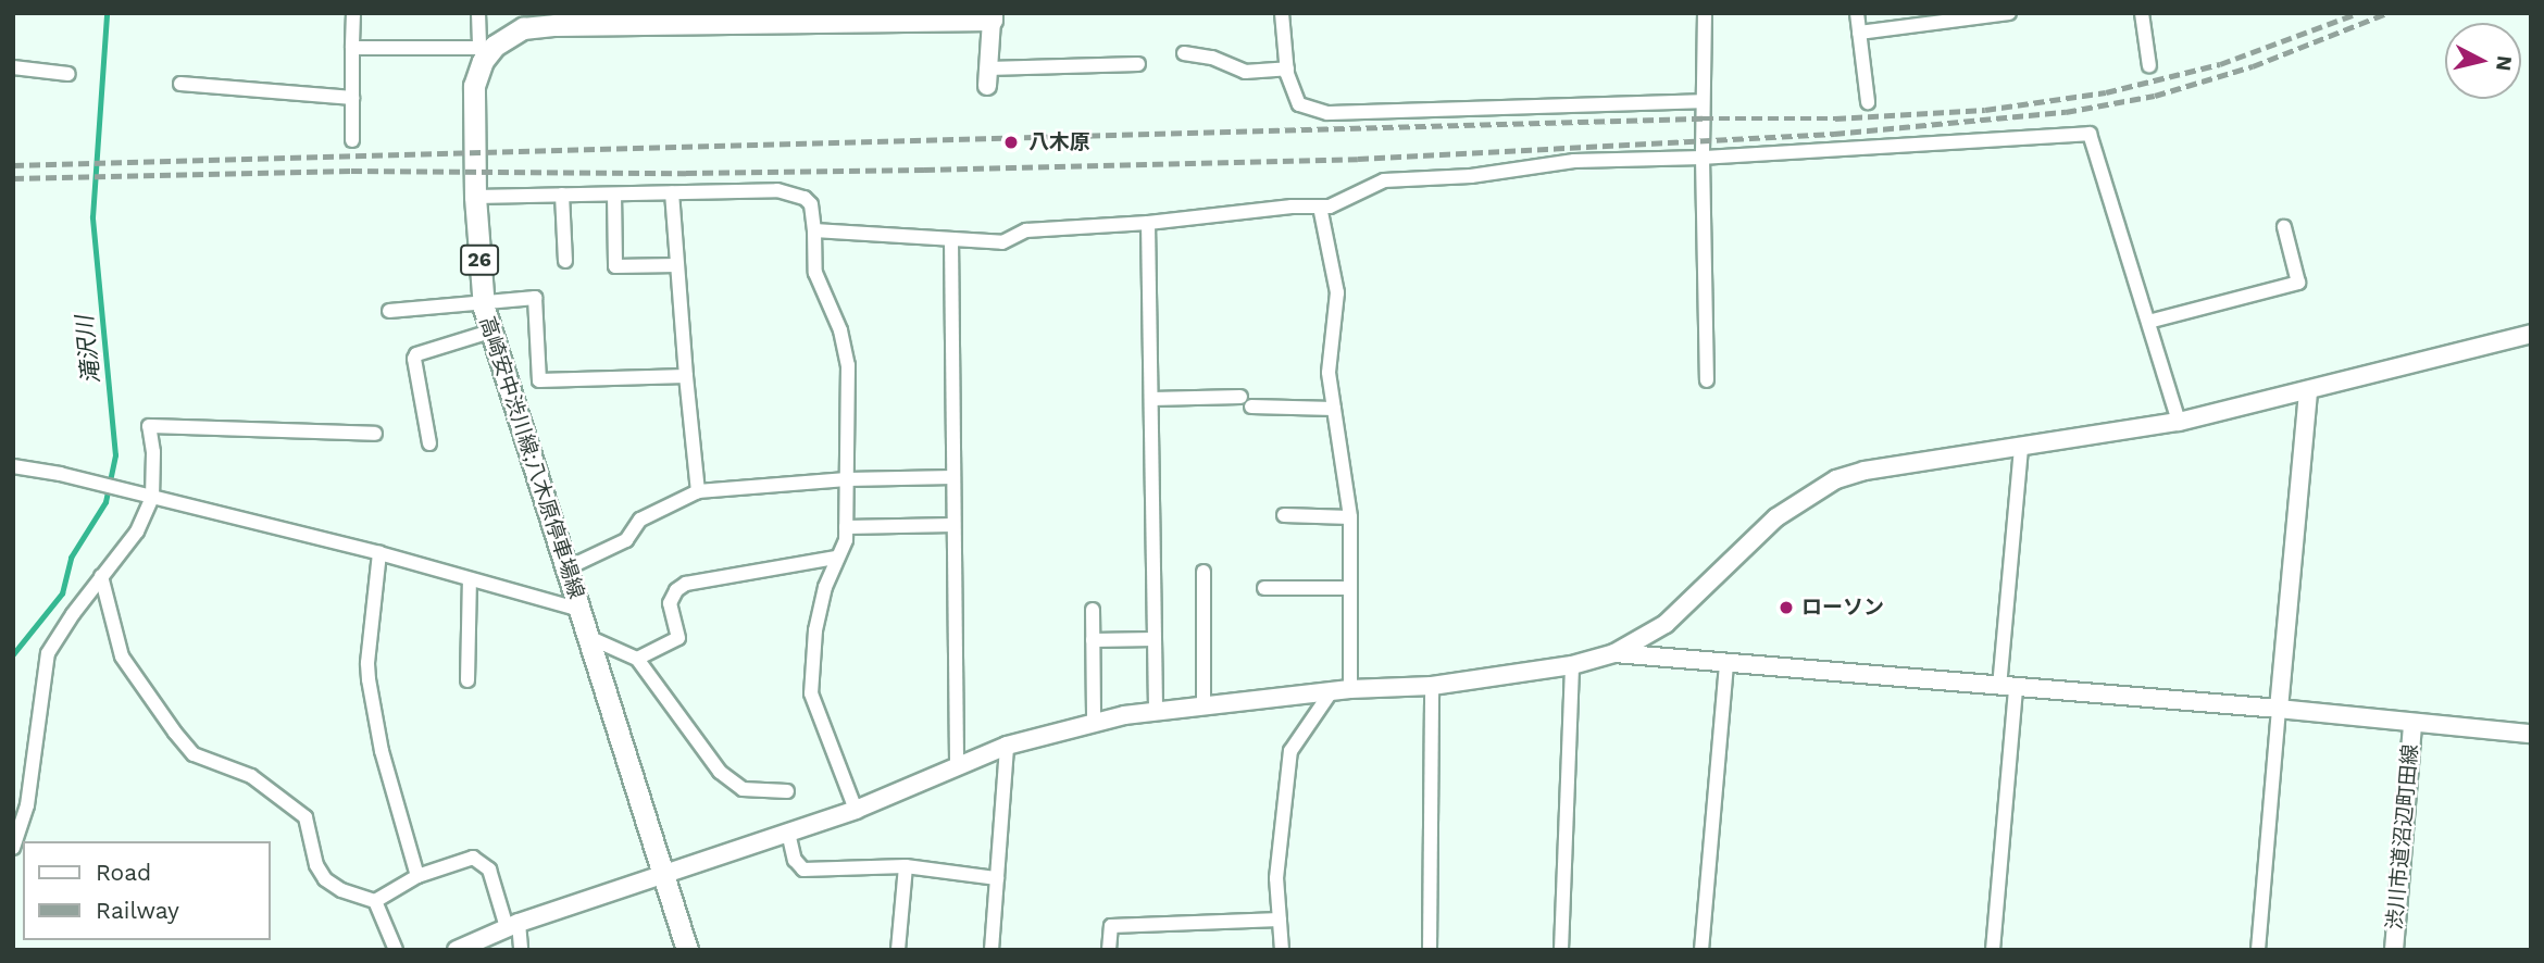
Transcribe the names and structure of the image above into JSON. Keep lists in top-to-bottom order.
{
  "streets": {
    "main road": ["26", "高崎安中渋川線;八木原停車場線"],
    "street": ["渋川市道沼辺町田線"]
  },
  "water": ["滝沢川"],
  "places": ["八木原", "ローソン"],
  "legend": ["Road", "Railway"],
  "north": "right"
}
